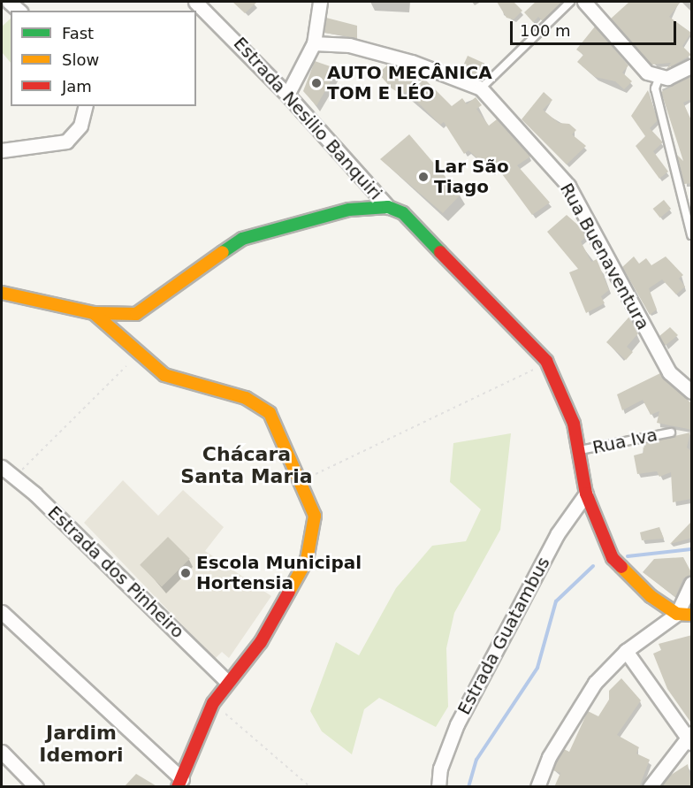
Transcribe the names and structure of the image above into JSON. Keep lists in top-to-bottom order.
{
  "streets": {
    "street": [
      "Estrada Nesilio Banquiri",
      "Rua Buenaventura",
      "Estrada dos Pinheiro",
      "Estrada Guatambus"
    ],
    "lane": ["Rua Iva"]
  },
  "crossings": [
    ["Estrada Nesilio Banquiri", "Rua Iva"],
    ["Estrada Nesilio Banquiri", "Estrada Guatambus"]
  ],
  "districts": ["Chácara Santa Maria", "Jardim Idemori"],
  "places": ["AUTO MECÂNICA TOM E LÉO", "Lar São Tiago", "Escola Municipal Hortensia"],
  "legend": ["Fast", "Slow", "Jam"],
  "scale_bar": "100 m"
}
